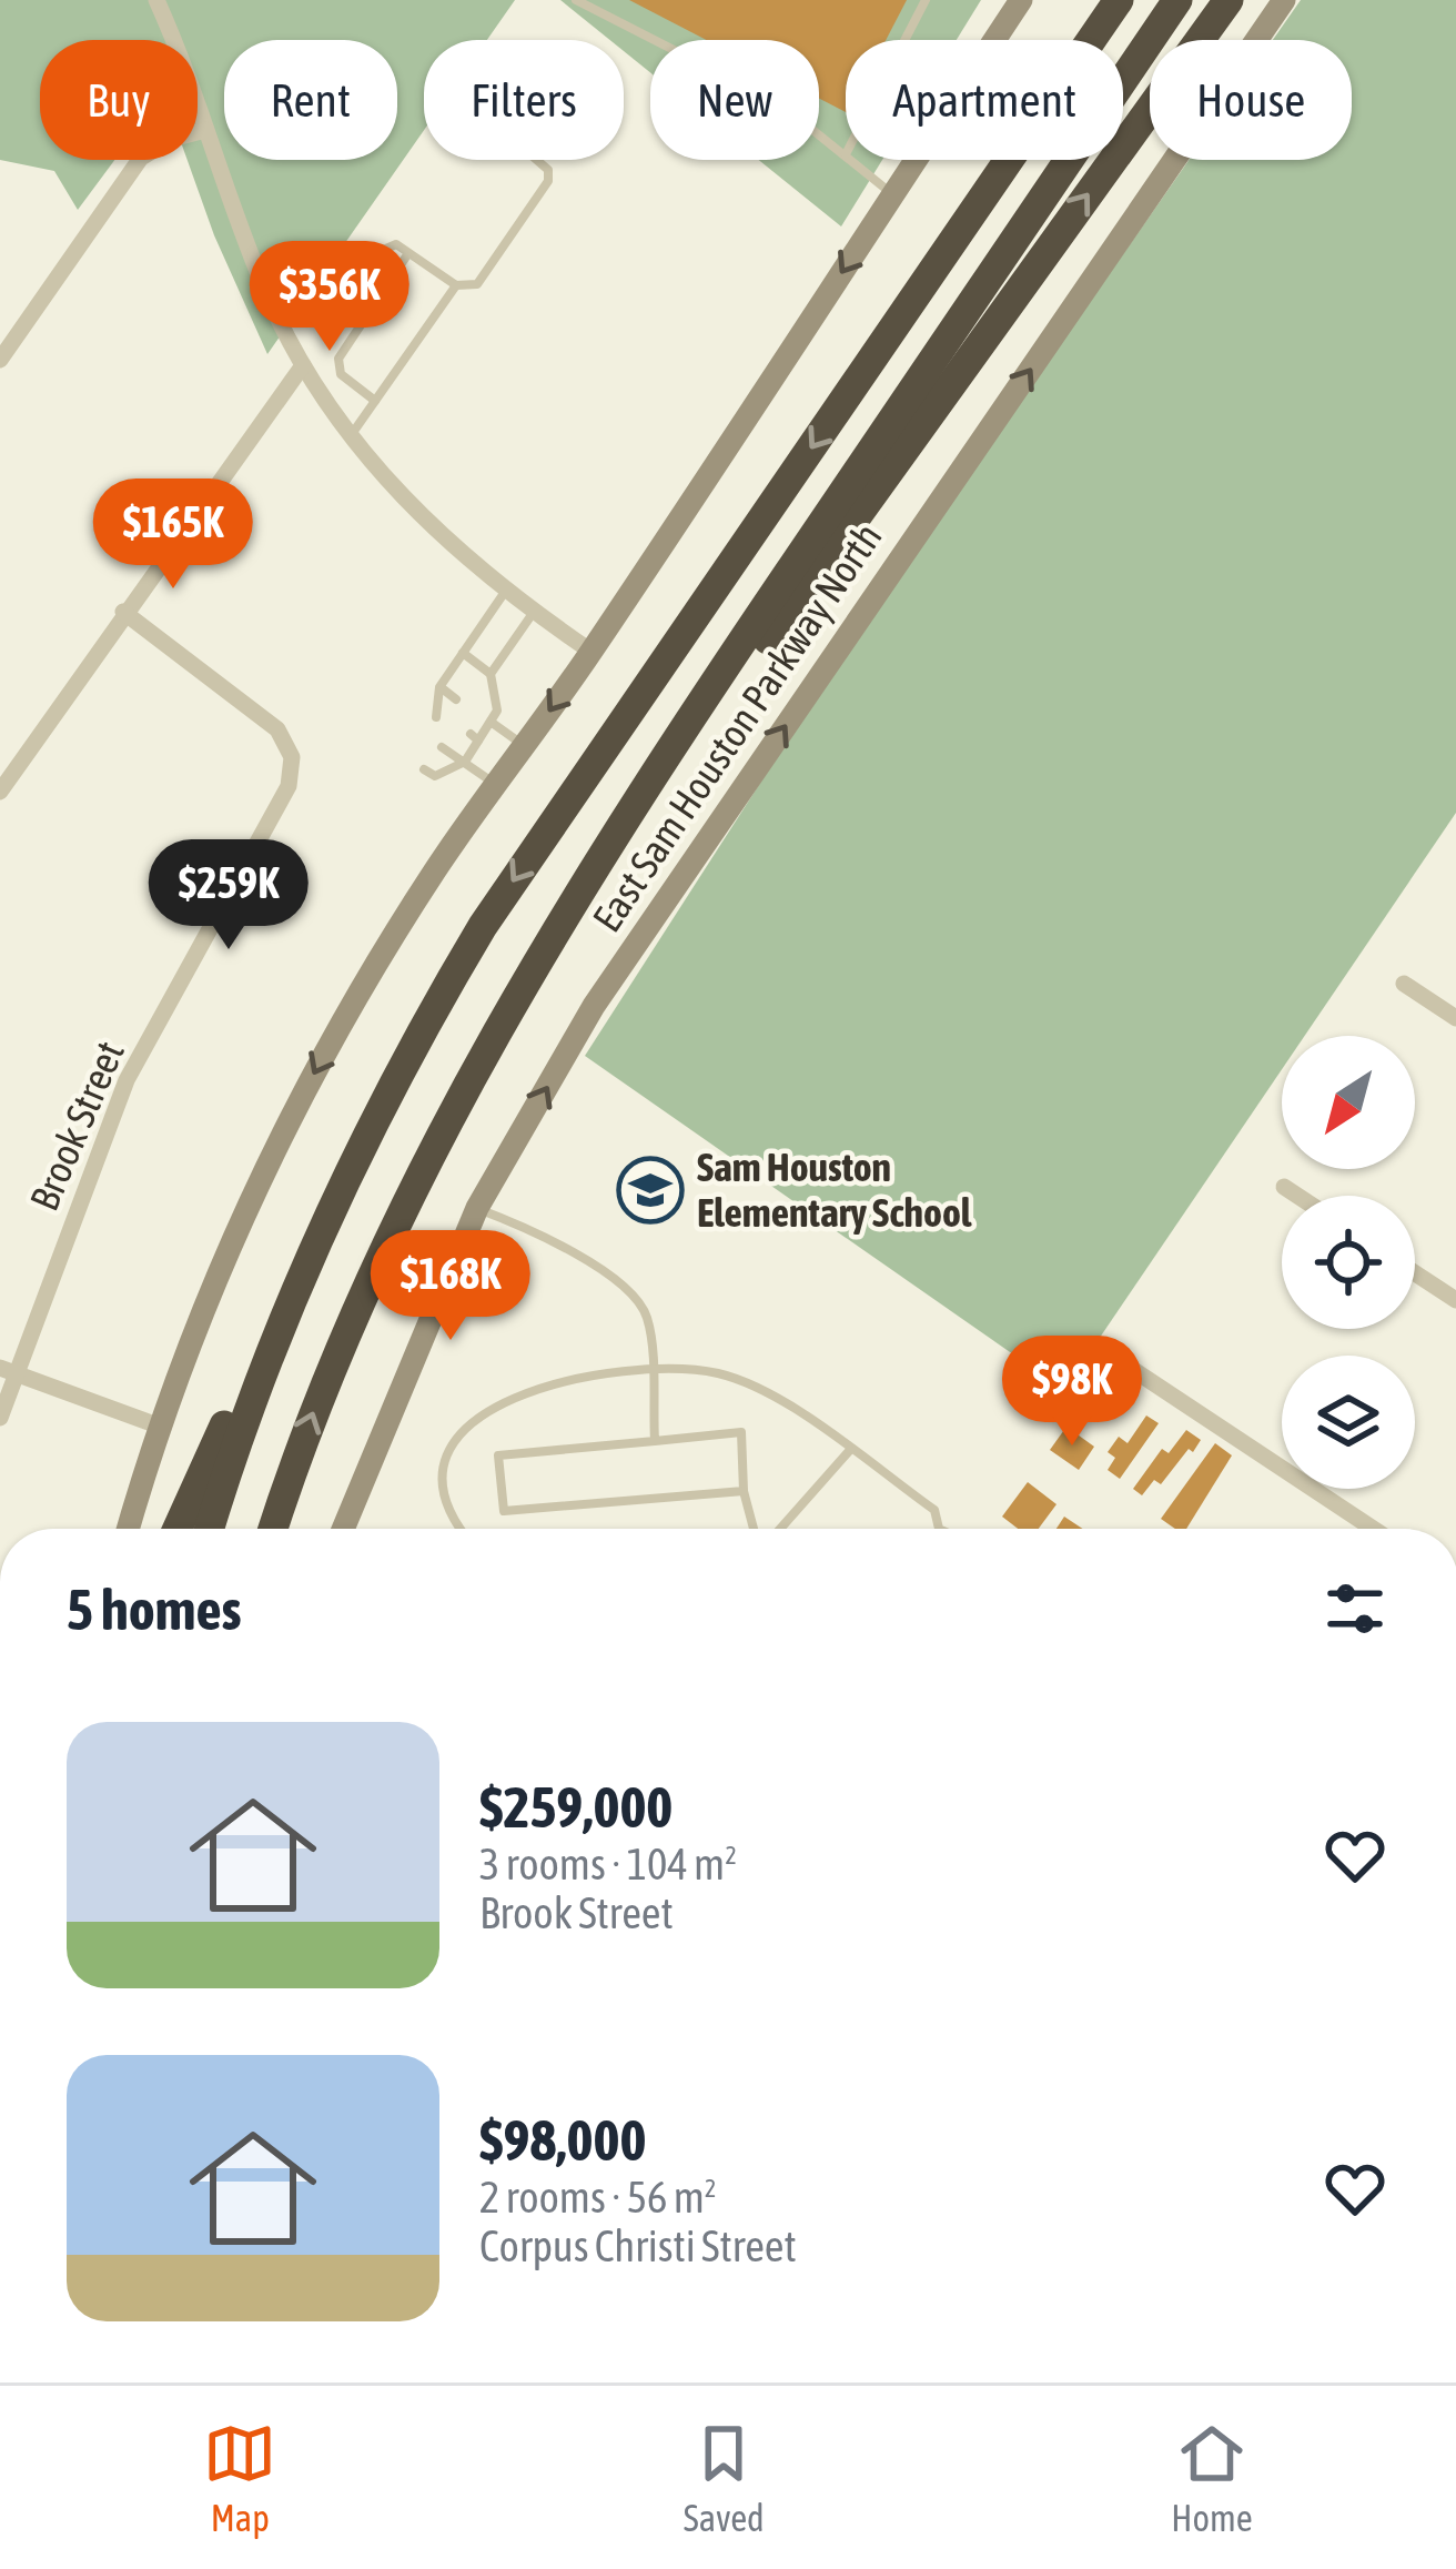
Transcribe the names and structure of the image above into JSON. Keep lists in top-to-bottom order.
{
  "streets": {
    "highway": ["East Sam Houston Parkway North"],
    "street": ["Brook Street"]
  },
  "places": {
    "school or university": ["Sam Houston Elementary School"]
  },
  "north": "bottom left",
  "page": {
    "chip": [
      "Buy",
      "Rent",
      "Filters",
      "New",
      "Apartment",
      "House"
    ],
    "price": [
      "$356K",
      "$165K",
      "$259K",
      "$168K",
      "$98K"
    ],
    "heading": "5 homes",
    "list": [
      {
        "name": "$259,000",
        "note": "3 rooms · 104 m² · Brook Street"
      },
      {
        "name": "$98,000",
        "note": "2 rooms · 56 m² · Corpus Christi Street"
      }
    ],
    "tabs": ["Map", "Saved", "Home"]
  }
}
